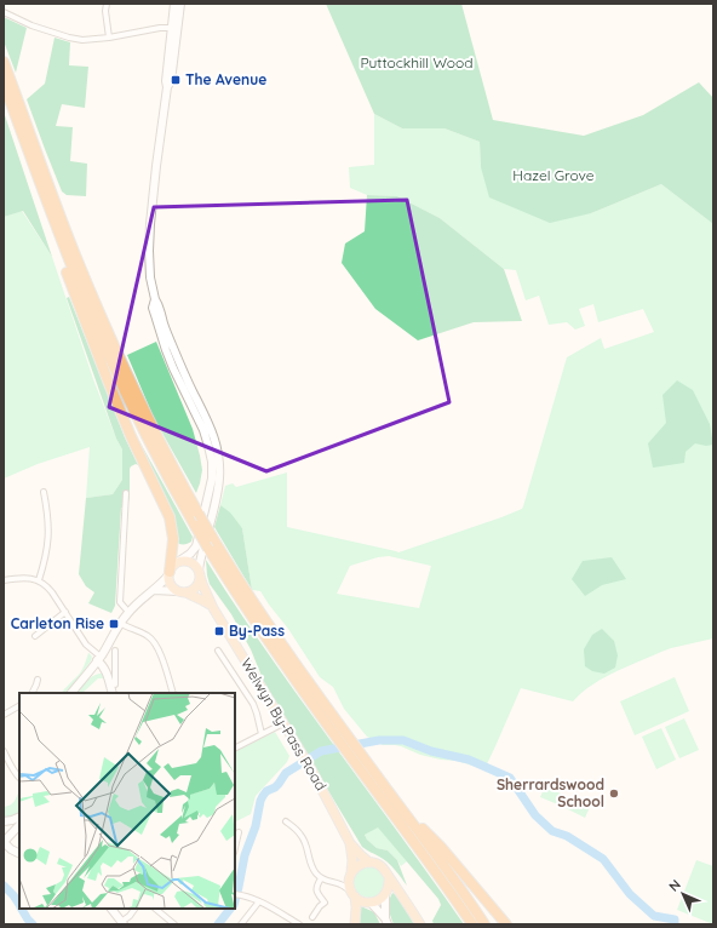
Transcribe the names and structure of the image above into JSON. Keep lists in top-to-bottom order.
{
  "streets": {
    "main road": ["Welwyn By-Pass Road"]
  },
  "parks": ["Puttockhill Wood", "Hazel Grove"],
  "places": {
    "transit": ["The Avenue", "Carleton Rise", "By-Pass"],
    "other": ["Sherrardswood School"]
  },
  "north": "top left"
}
